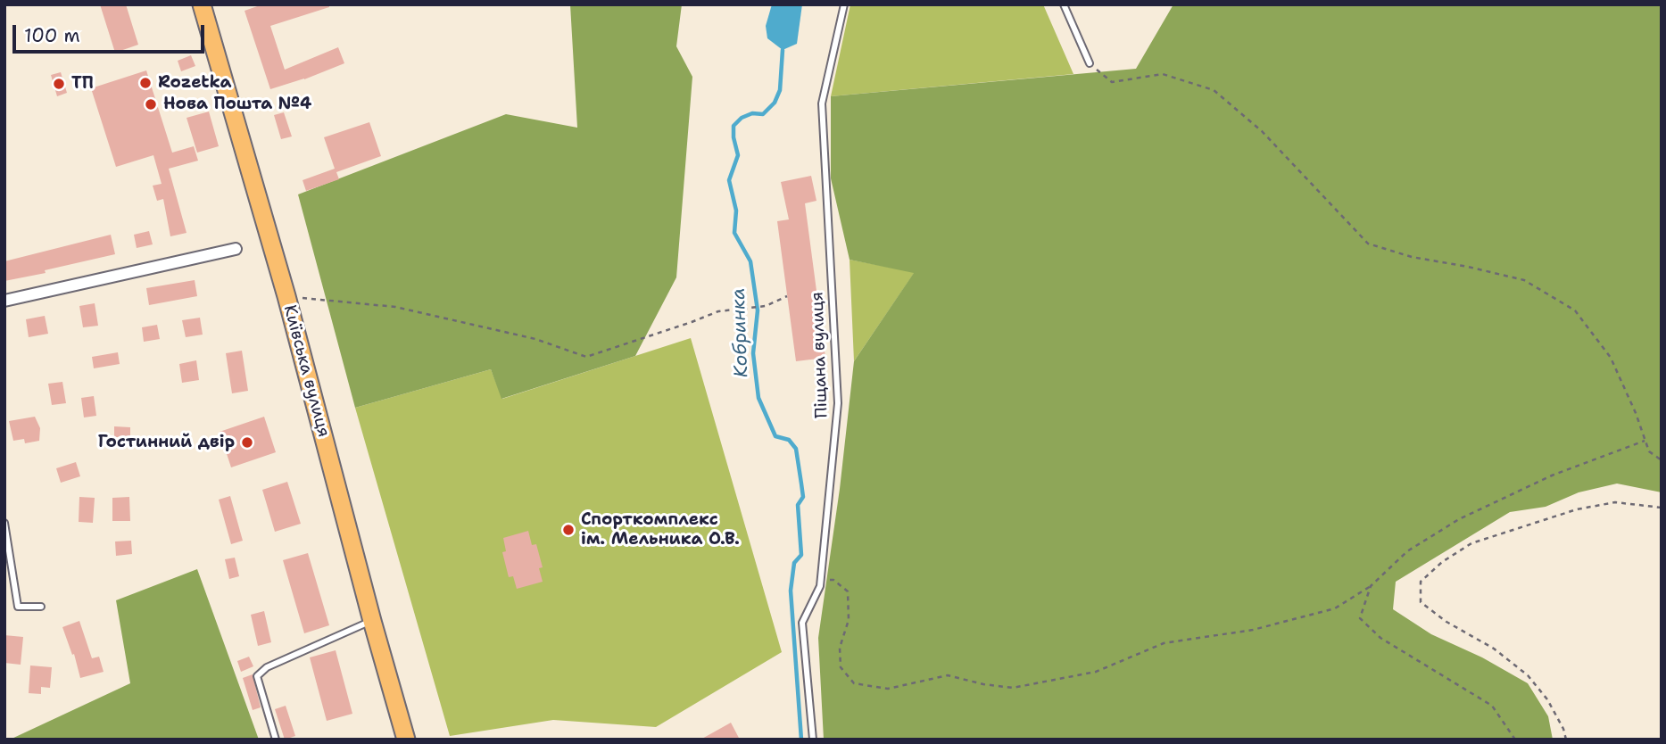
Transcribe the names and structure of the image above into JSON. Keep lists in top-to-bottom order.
{
  "streets": {
    "main road": ["Київська вулиця"],
    "lane": ["Піщана вулиця"]
  },
  "water": ["Кобринка"],
  "places": [
    "Rozetka",
    "ТП",
    "Нова Пошта №4",
    "Гостинний двір",
    "Спорткомплекс ім. Мельника О.В."
  ],
  "scale_bar": "100 m"
}
